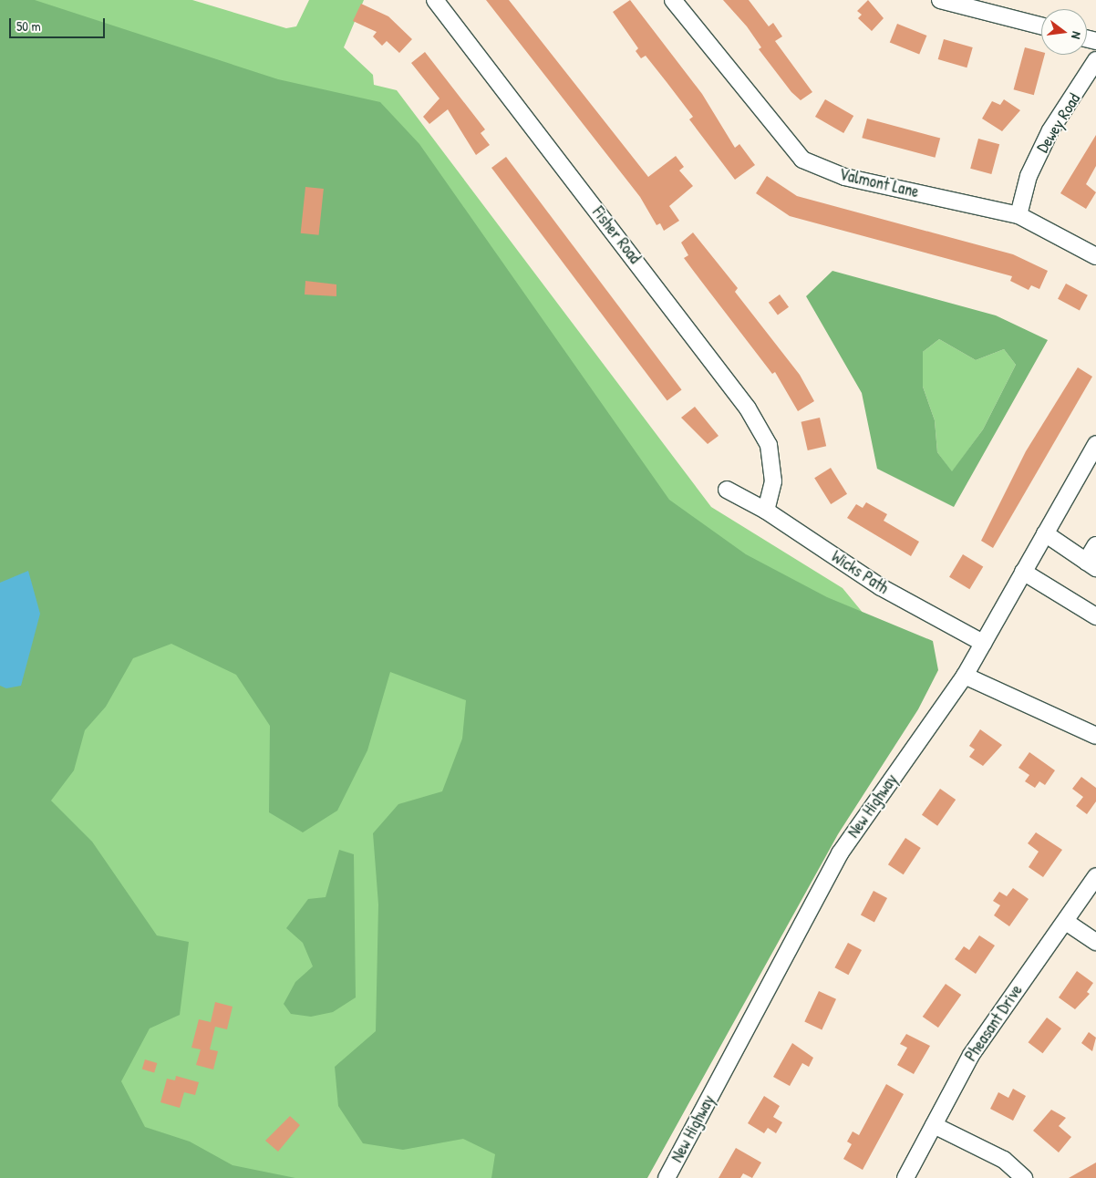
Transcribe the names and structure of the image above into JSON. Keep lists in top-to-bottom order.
{
  "streets": {
    "street": [
      "Dewey Road",
      "Valmont Lane",
      "Fisher Road",
      "Wicks Path",
      "New Highway",
      "Pheasant Drive"
    ]
  },
  "crossings": [
    ["Dewey Road", "Valmont Lane"],
    ["Fisher Road", "Wicks Path"],
    ["Wicks Path", "New Highway"]
  ],
  "scale_bar": "50 m",
  "north": "right"
}
